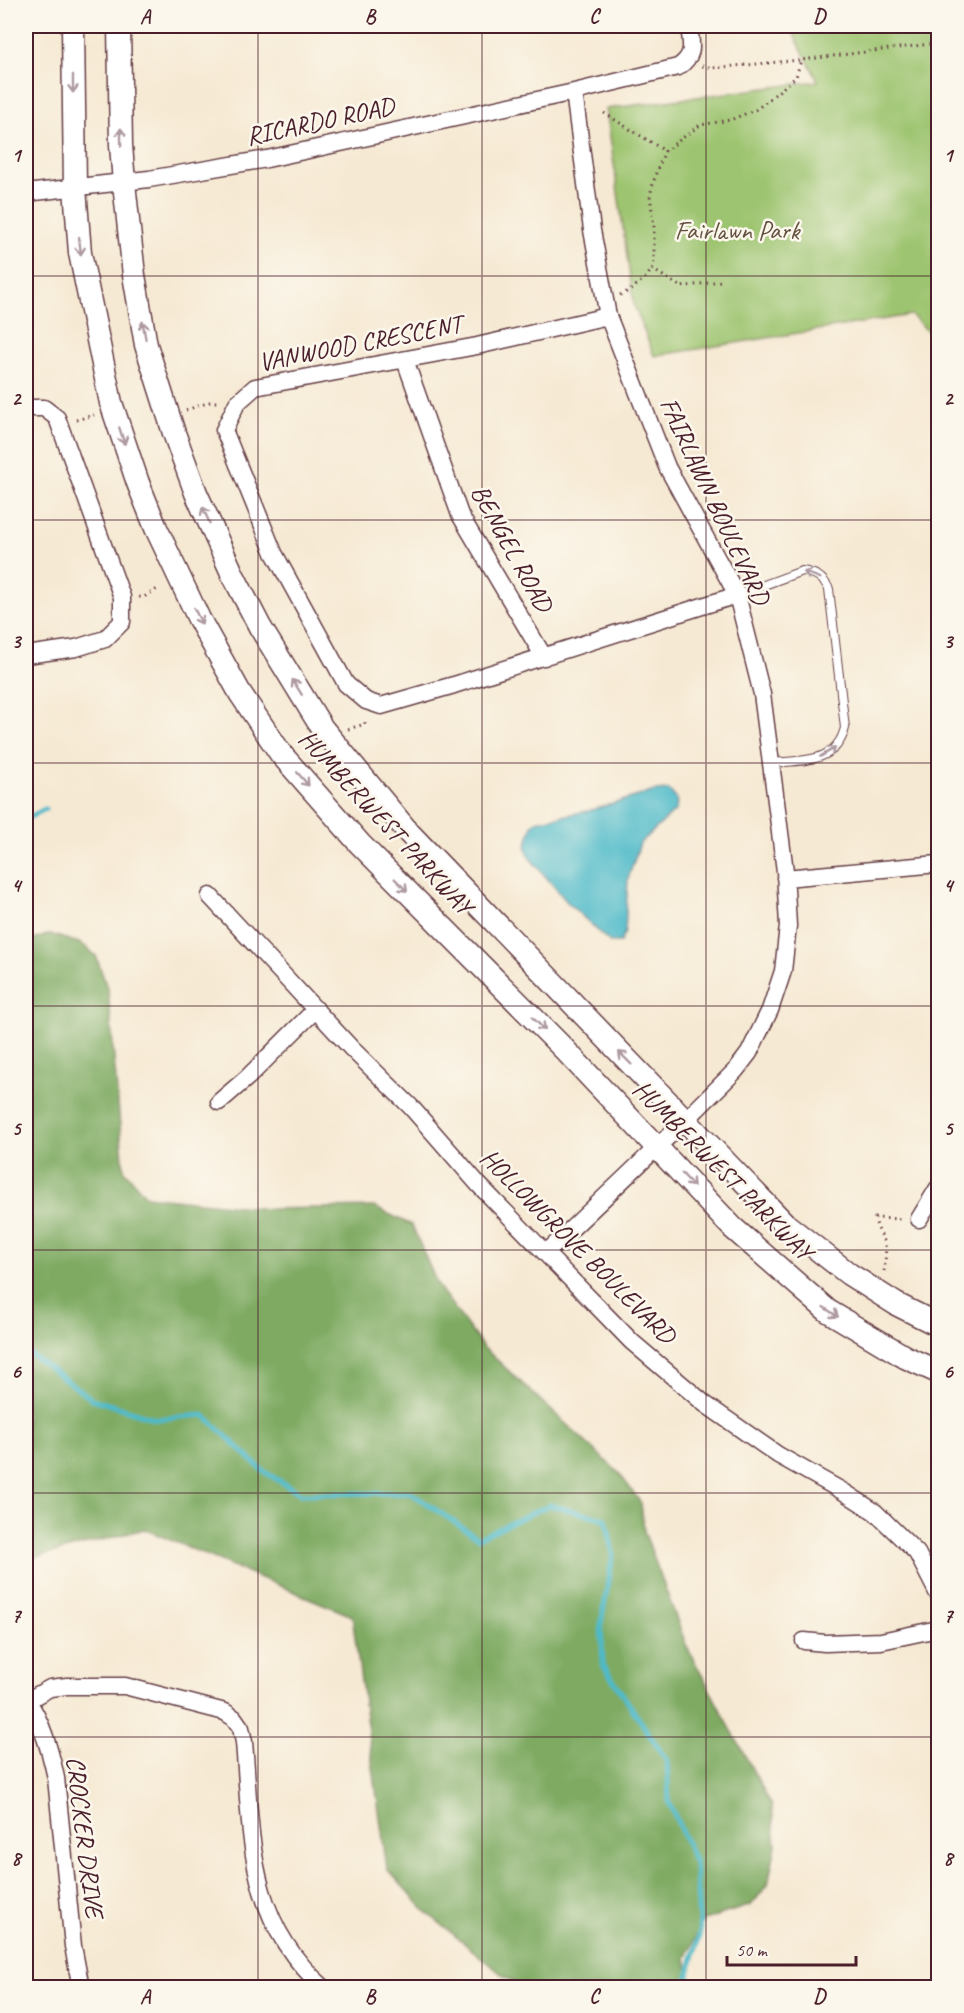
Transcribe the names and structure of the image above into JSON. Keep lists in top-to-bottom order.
{
  "streets": {
    "main road": ["HUMBERWEST PARKWAY"],
    "street": [
      "RICARDO ROAD",
      "VANWOOD CRESCENT",
      "FAIRLAWN BOULEVARD",
      "BENGEL ROAD",
      "HOLLOWGROVE BOULEVARD",
      "CROCKER DRIVE"
    ]
  },
  "crossings": [
    ["RICARDO ROAD", "FAIRLAWN BOULEVARD"],
    ["RICARDO ROAD", "HUMBERWEST PARKWAY"],
    ["VANWOOD CRESCENT", "FAIRLAWN BOULEVARD"],
    ["VANWOOD CRESCENT", "BENGEL ROAD"],
    ["FAIRLAWN BOULEVARD", "HUMBERWEST PARKWAY"],
    ["FAIRLAWN BOULEVARD", "HOLLOWGROVE BOULEVARD"]
  ],
  "parks": ["Fairlawn Park"],
  "scale_bar": "50 m",
  "grid": {
    "columns": [
      "A",
      "B",
      "C",
      "D"
    ],
    "rows": [
      "1",
      "2",
      "3",
      "4",
      "5",
      "6",
      "7",
      "8"
    ]
  }
}
